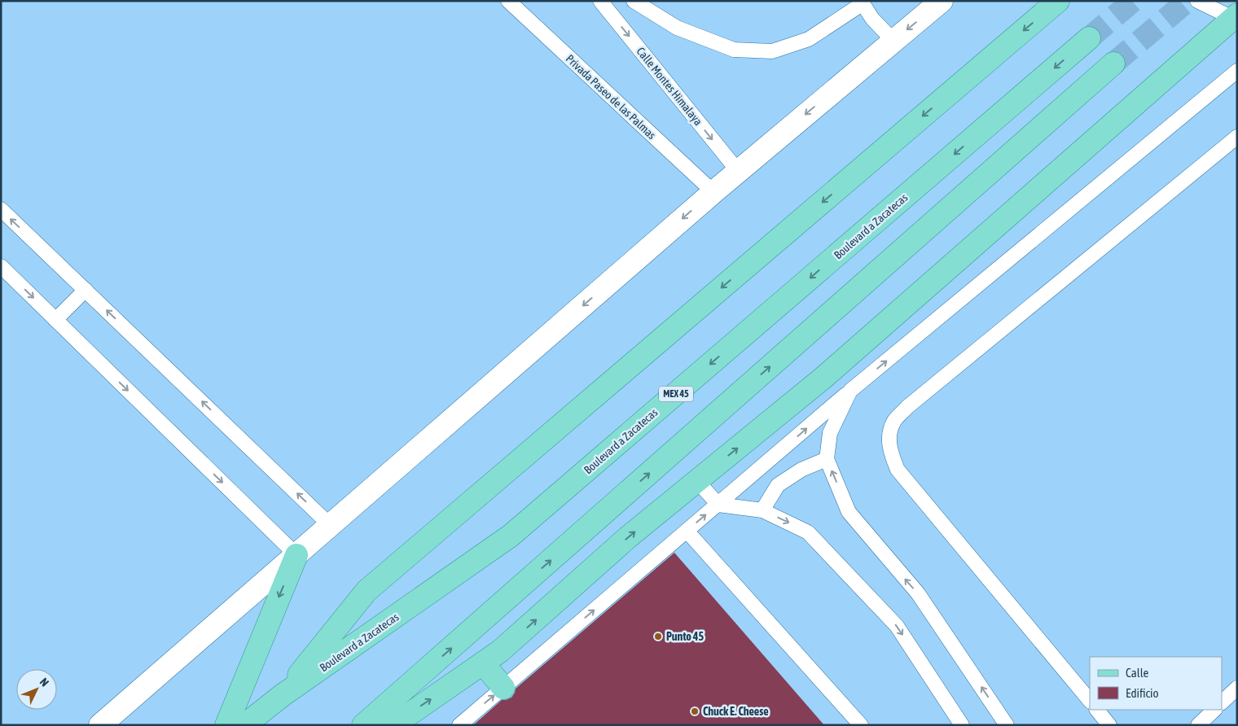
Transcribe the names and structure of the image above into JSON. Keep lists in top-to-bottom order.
{
  "streets": {
    "main road": ["Boulevard a Zacatecas", "MEX 45"],
    "lane": ["Calle Montes Himalaya", "Privada Paseo de las Palmas"]
  },
  "one_way": ["Calle Montes Himalaya"],
  "places": ["Punto 45", "Chuck E. Cheese"],
  "legend": ["Calle", "Edificio"],
  "north": "top right"
}
